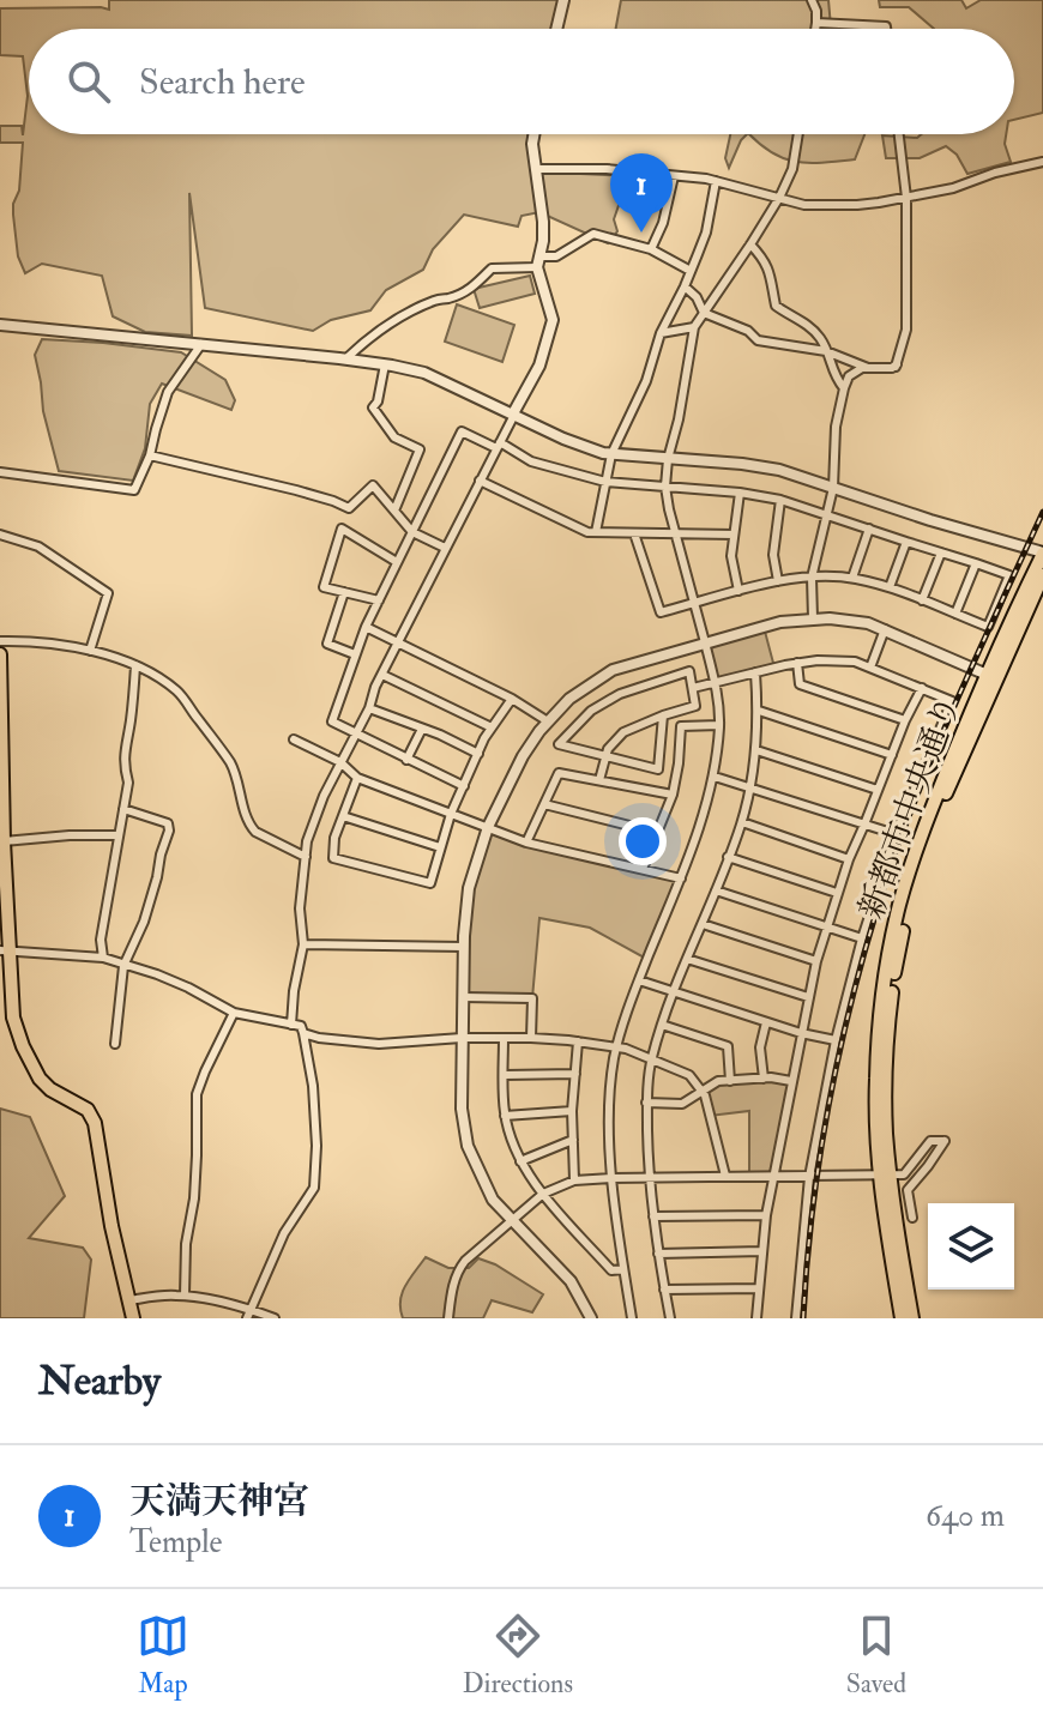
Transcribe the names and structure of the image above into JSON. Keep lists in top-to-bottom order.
{
  "streets": {
    "main road": ["新都市中央通り"]
  },
  "page": {
    "search": "Search here",
    "pins": "1",
    "heading": "Nearby",
    "list": [
      {
        "mark": "1",
        "name": "天満天神宮",
        "note": "Temple",
        "value": "640 m"
      }
    ],
    "nav": ["Map", "Directions", "Saved"]
  }
}
